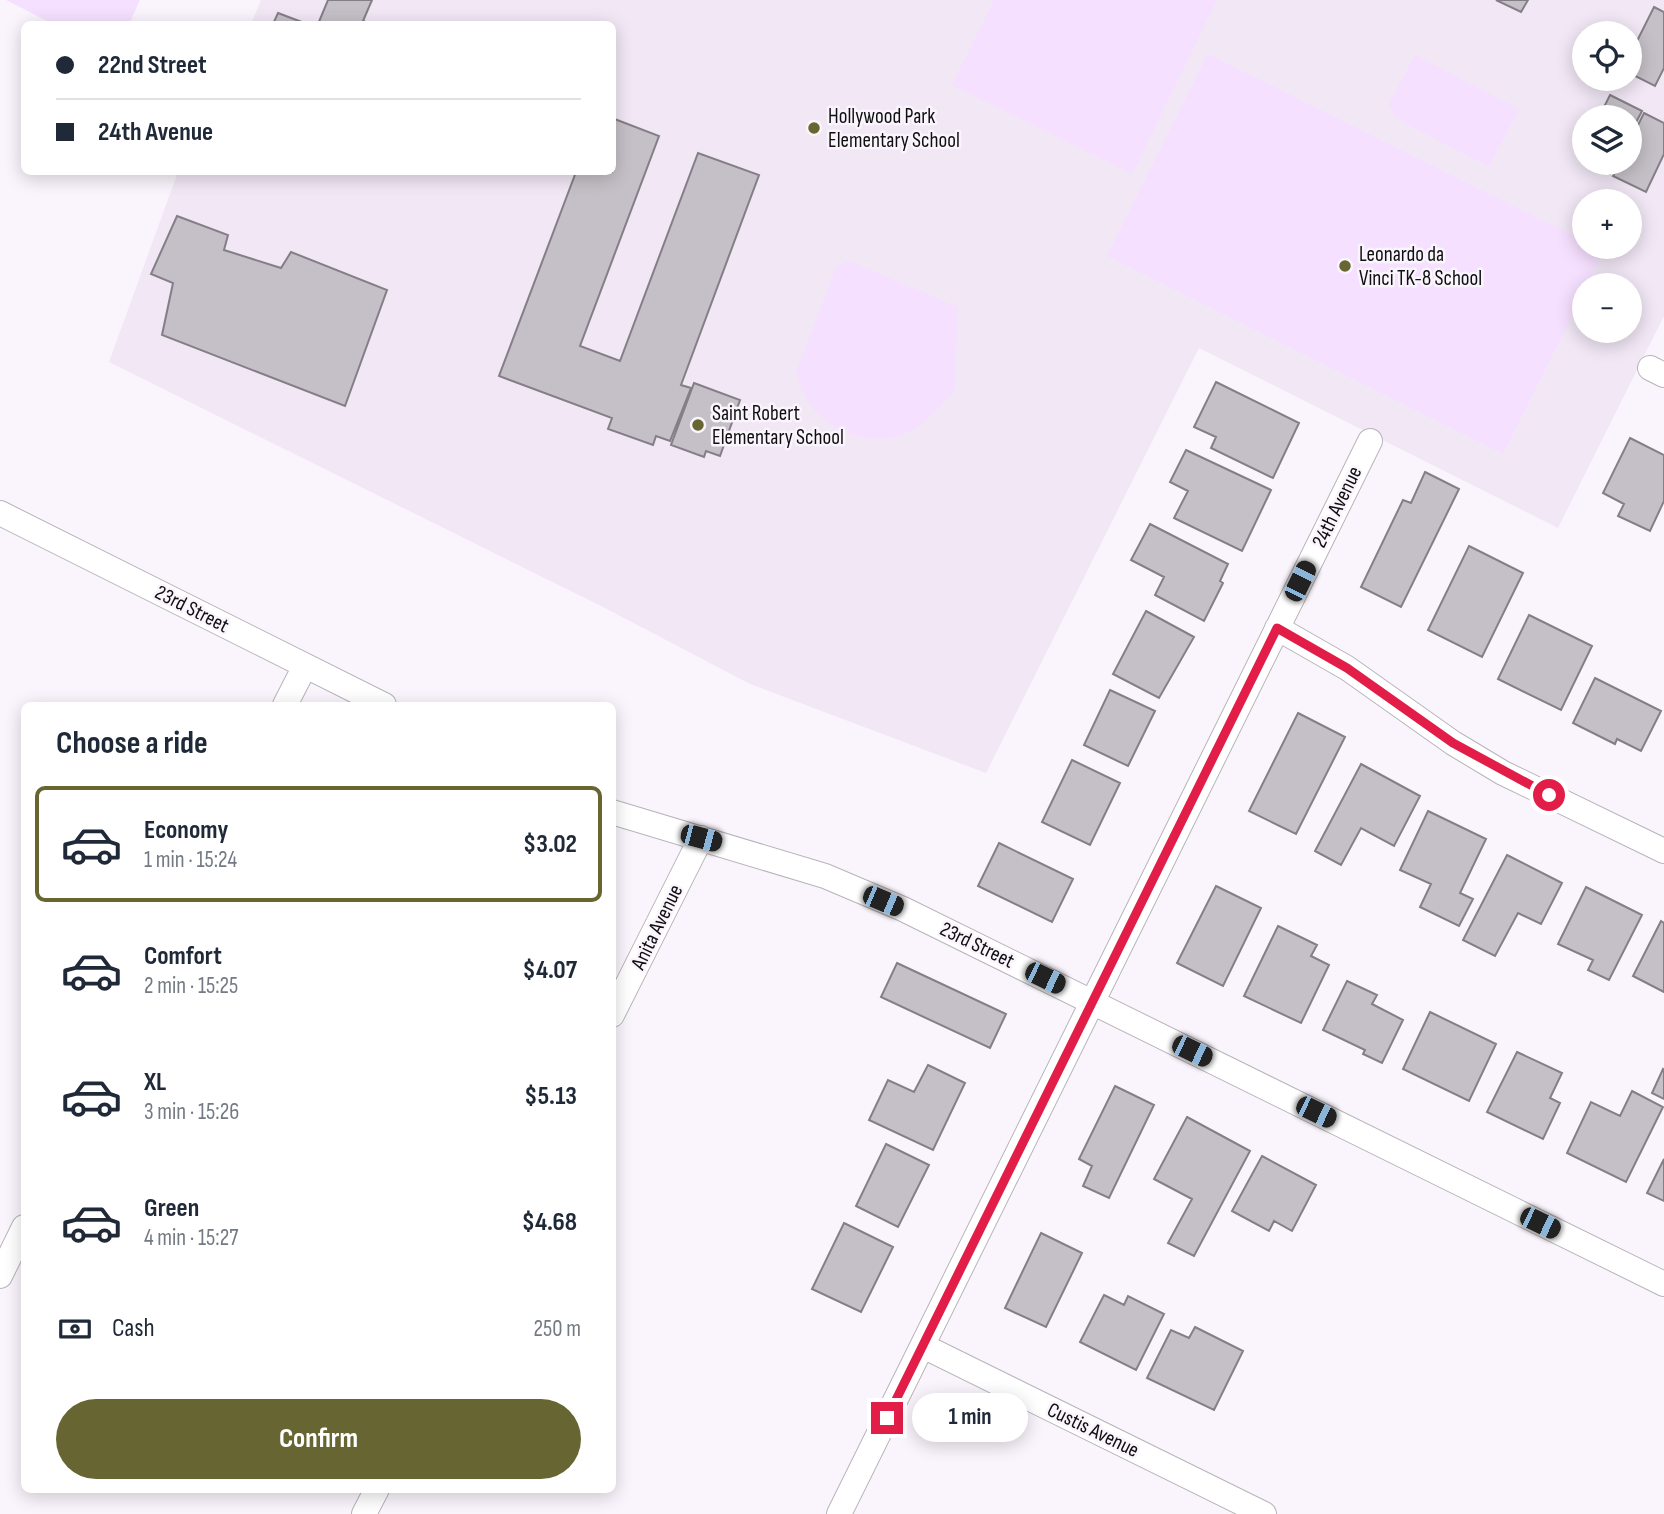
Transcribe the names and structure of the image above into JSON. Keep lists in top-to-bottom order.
{
  "streets": {
    "street": [
      "24th Avenue",
      "23rd Street",
      "Anita Avenue",
      "Custis Avenue"
    ]
  },
  "crossings": [
    ["24th Avenue", "23rd Street"],
    ["24th Avenue", "Custis Avenue"],
    ["23rd Street", "Anita Avenue"]
  ],
  "places": ["Hollywood Park Elementary School", "Leonardo da Vinci TK-8 School", "Saint Robert Elementary School"],
  "page": {
    "map_buttons": ["+", "−"],
    "banner": ["22nd Street", "24th Avenue"],
    "heading": "Choose a ride",
    "list": [
      {
        "name": "Economy",
        "note": "1 min · 15:24",
        "value": "$3.02"
      },
      {
        "name": "Comfort",
        "note": "2 min · 15:25",
        "value": "$4.07"
      },
      {
        "name": "XL",
        "note": "3 min · 15:26",
        "value": "$5.13"
      },
      {
        "name": "Green",
        "note": "4 min · 15:27",
        "value": "$4.68"
      }
    ],
    "pay": ["Cash", "250 m"],
    "buttons": "Confirm",
    "bubble": "1 min"
  }
}
